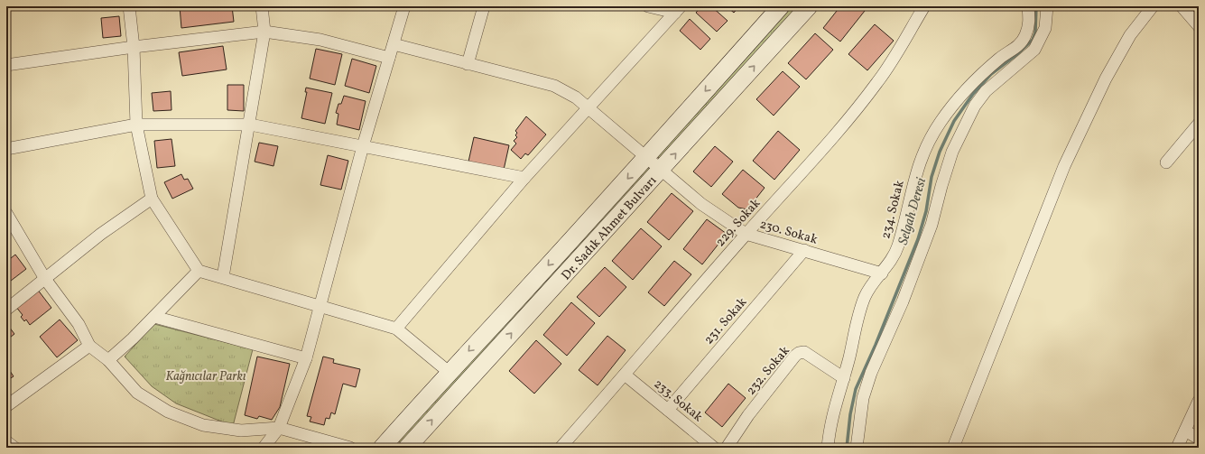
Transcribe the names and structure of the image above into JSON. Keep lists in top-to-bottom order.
{
  "streets": {
    "main road": ["Dr. Sadık Ahmet Bulvarı"],
    "street": [
      "234. Sokak",
      "229. Sokak",
      "230. Sokak",
      "231. Sokak",
      "232. Sokak",
      "233. Sokak"
    ]
  },
  "crossings": [
    ["234. Sokak", "230. Sokak"],
    ["234. Sokak", "232. Sokak"],
    ["229. Sokak", "230. Sokak"],
    ["229. Sokak", "233. Sokak"],
    ["Dr. Sadık Ahmet Bulvarı", "230. Sokak"],
    ["230. Sokak", "231. Sokak"],
    ["231. Sokak", "233. Sokak"]
  ],
  "water": ["Selgah Deresi"],
  "parks": ["Kağnıcılar Parkı"]
}
